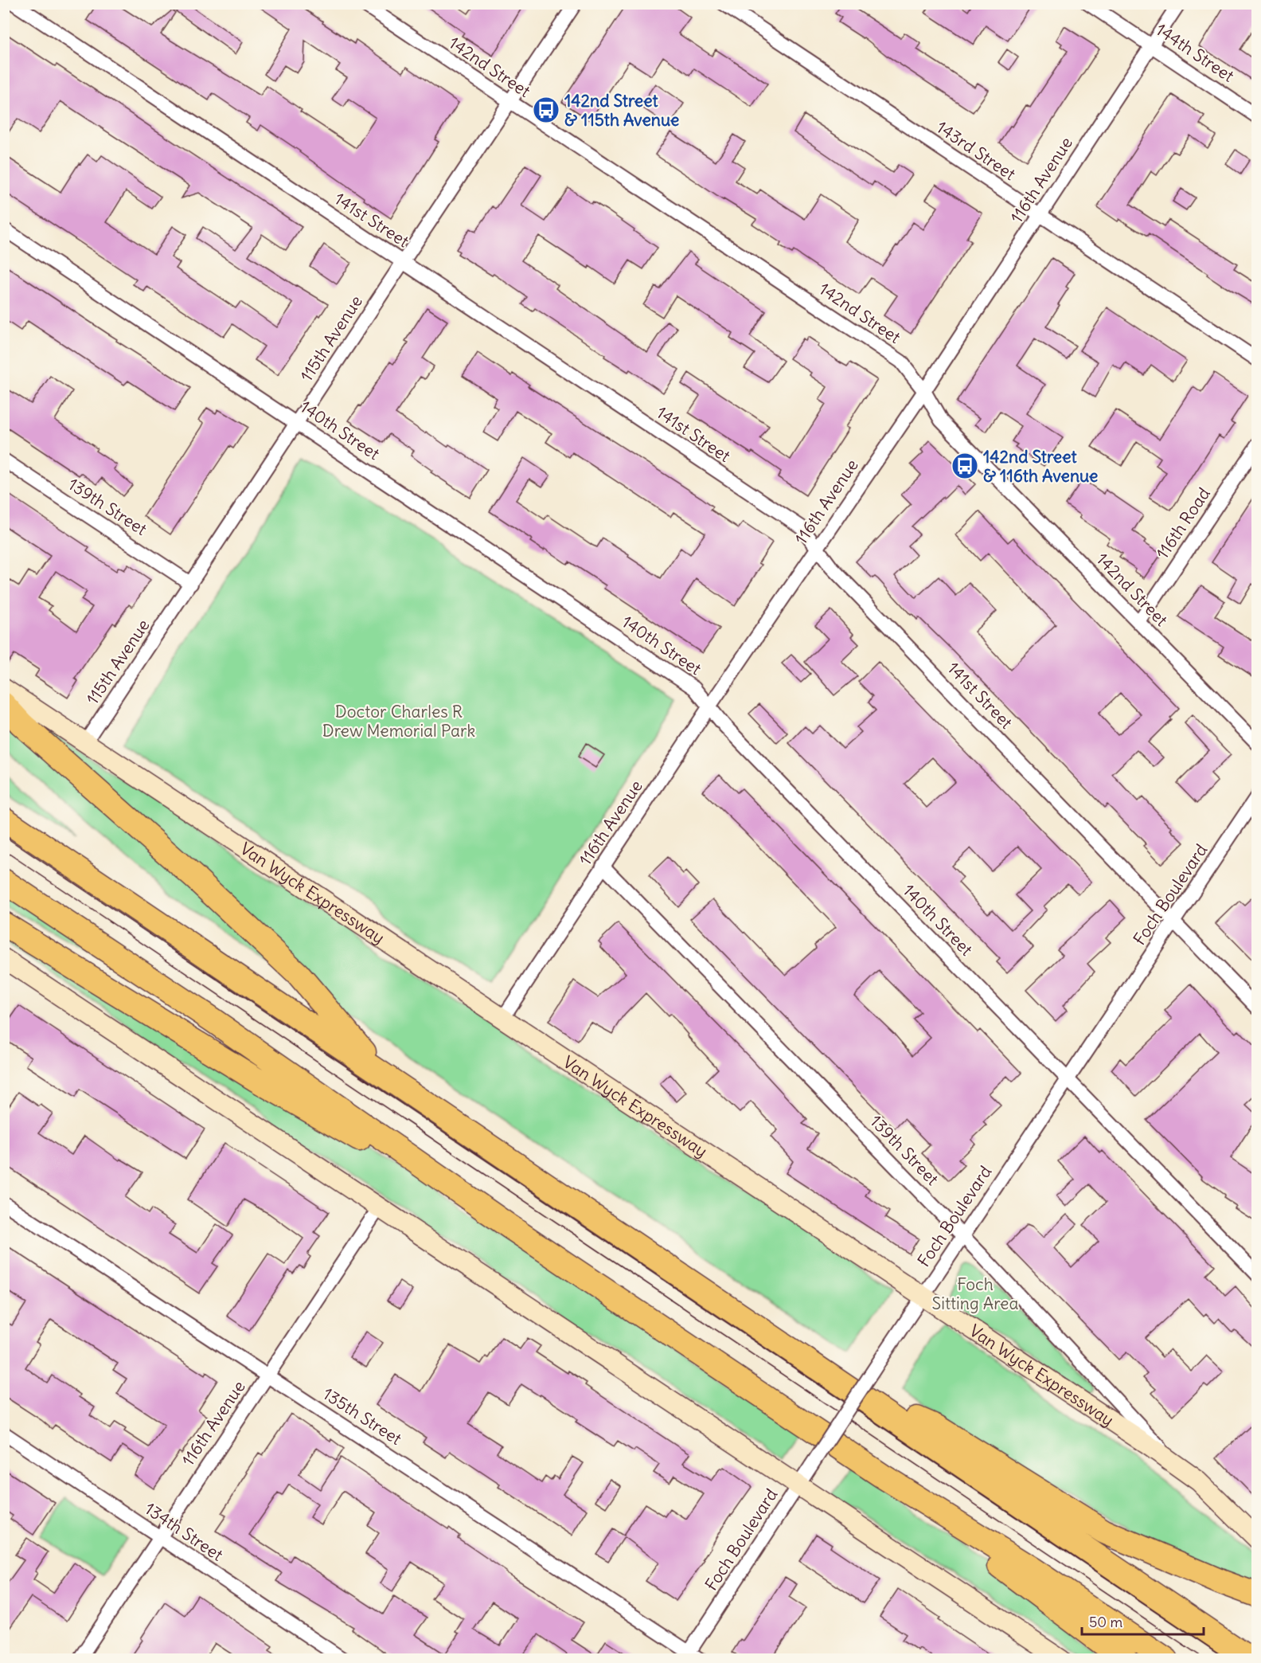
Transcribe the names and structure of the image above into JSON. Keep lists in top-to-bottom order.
{
  "streets": {
    "main road": ["Van Wyck Expressway"],
    "street": [
      "144th Street",
      "142nd Street",
      "143rd Street",
      "116th Avenue",
      "141st Street",
      "115th Avenue",
      "140th Street",
      "139th Street",
      "116th Road",
      "Foch Boulevard",
      "135th Street",
      "134th Street"
    ]
  },
  "crossings": [
    ["144th Street", "116th Avenue"],
    ["142nd Street", "116th Avenue"],
    ["142nd Street", "115th Avenue"],
    ["142nd Street", "116th Road"],
    ["143rd Street", "116th Avenue"],
    ["116th Avenue", "141st Street"],
    ["116th Avenue", "140th Street"],
    ["116th Avenue", "139th Street"],
    ["116th Avenue", "Van Wyck Expressway"],
    ["116th Avenue", "135th Street"],
    ["116th Avenue", "134th Street"],
    ["141st Street", "115th Avenue"],
    ["141st Street", "Foch Boulevard"],
    ["115th Avenue", "140th Street"],
    ["115th Avenue", "139th Street"],
    ["115th Avenue", "Van Wyck Expressway"],
    ["140th Street", "Foch Boulevard"],
    ["139th Street", "Van Wyck Expressway"],
    ["139th Street", "Foch Boulevard"],
    ["Van Wyck Expressway", "Foch Boulevard"],
    ["Foch Boulevard", "135th Street"]
  ],
  "parks": ["Doctor Charles R Drew Memorial Park", "Foch Sitting Area"],
  "places": {
    "bus stop": ["142nd Street & 115th Avenue", "142nd Street & 116th Avenue"]
  },
  "scale_bar": "50 m"
}
